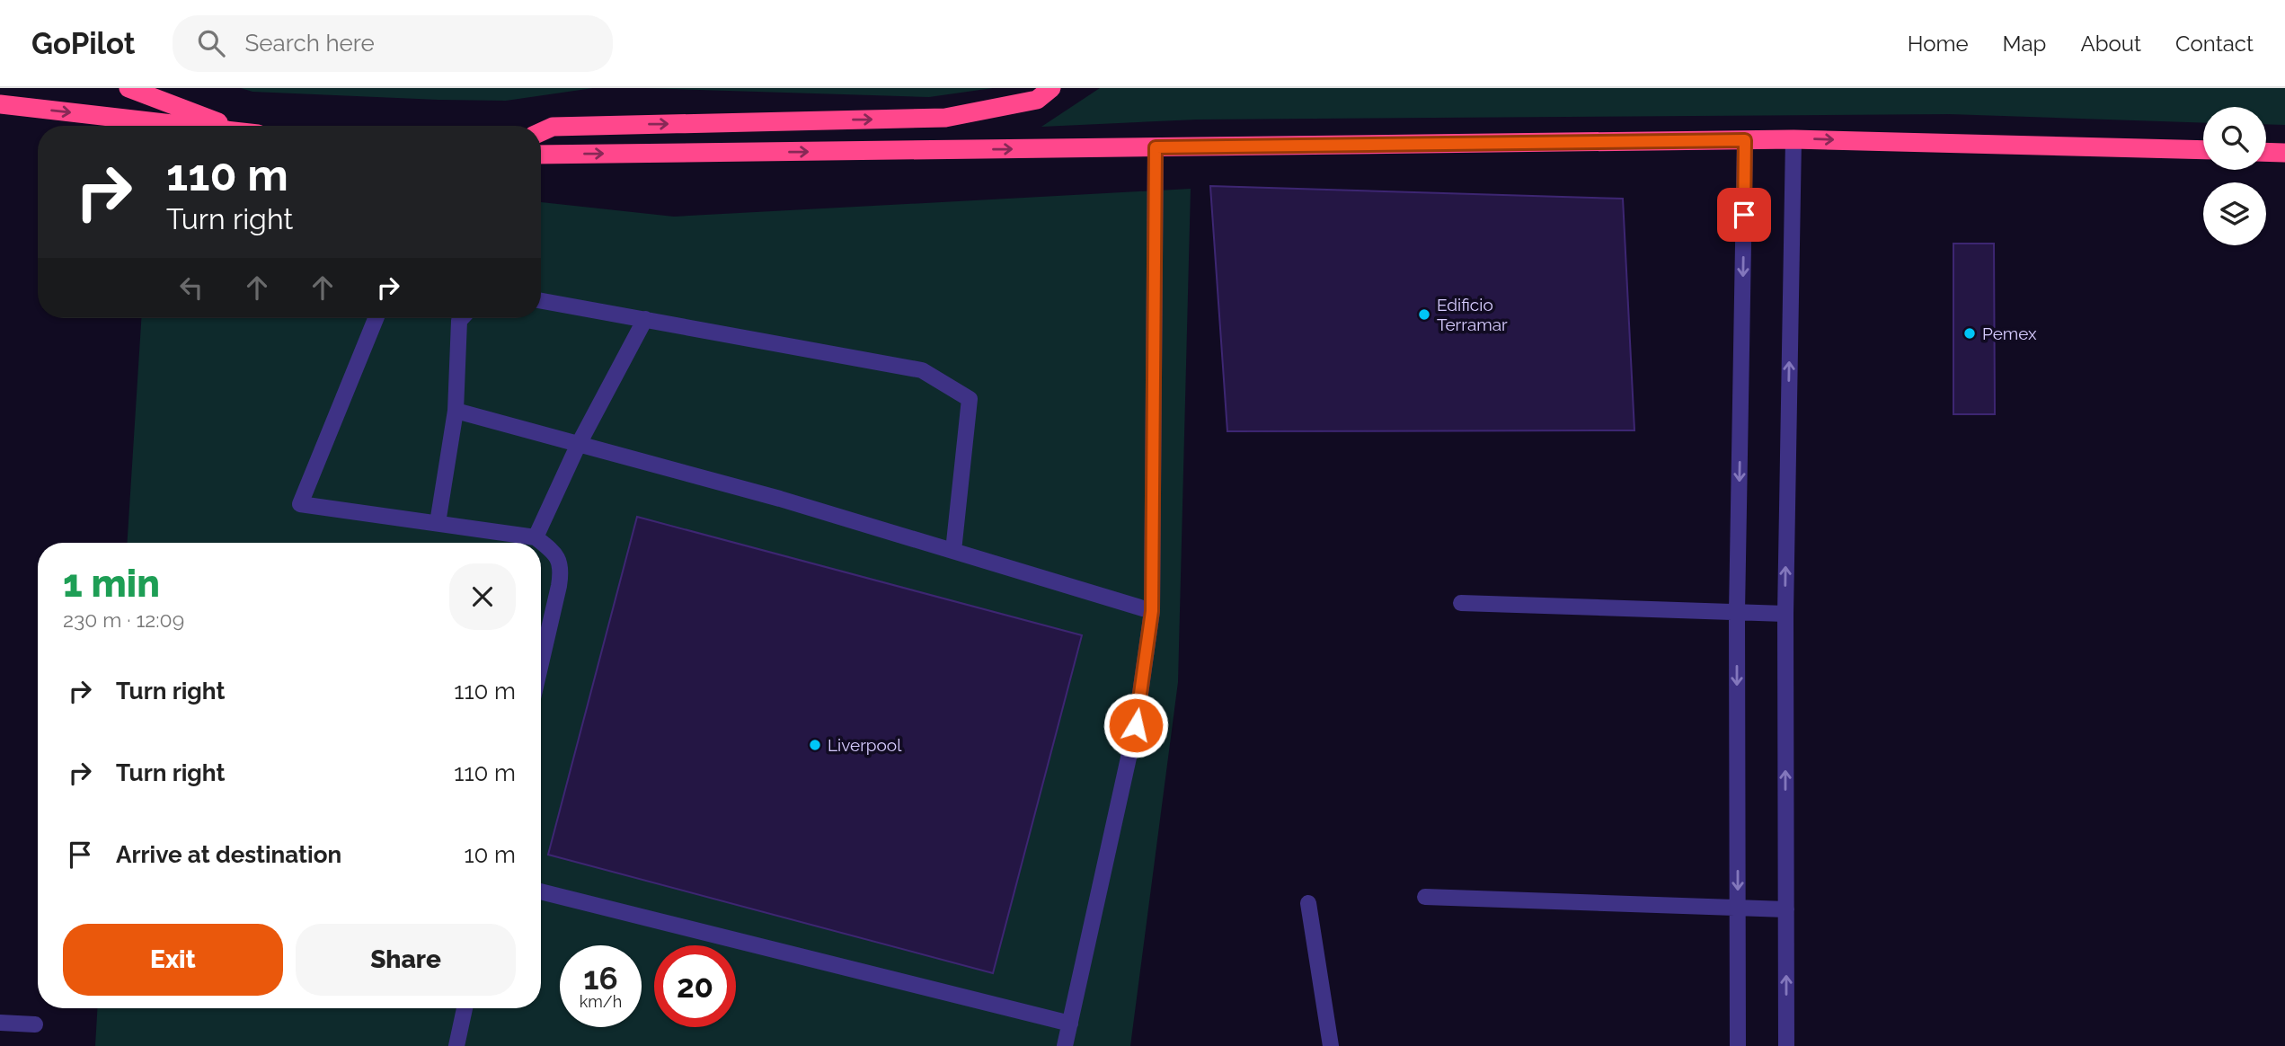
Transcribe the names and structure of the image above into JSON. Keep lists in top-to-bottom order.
{
  "places": ["Edificio Terramar", "Pemex", "Liverpool"],
  "page": {
    "header": "GoPilot",
    "search": "Search here",
    "nav": [
      "Home",
      "Map",
      "About",
      "Contact"
    ],
    "turn": ["110 m", "Turn right"],
    "heading": ["1 min", "230 m · 12:09"],
    "list": [
      {
        "name": "Turn right",
        "value": "110 m"
      },
      {
        "name": "Turn right",
        "value": "110 m"
      },
      {
        "name": "Arrive at destination",
        "value": "10 m"
      }
    ],
    "buttons": ["Exit", "Share"],
    "speed": "16 km/h",
    "limit": "20"
  }
}
